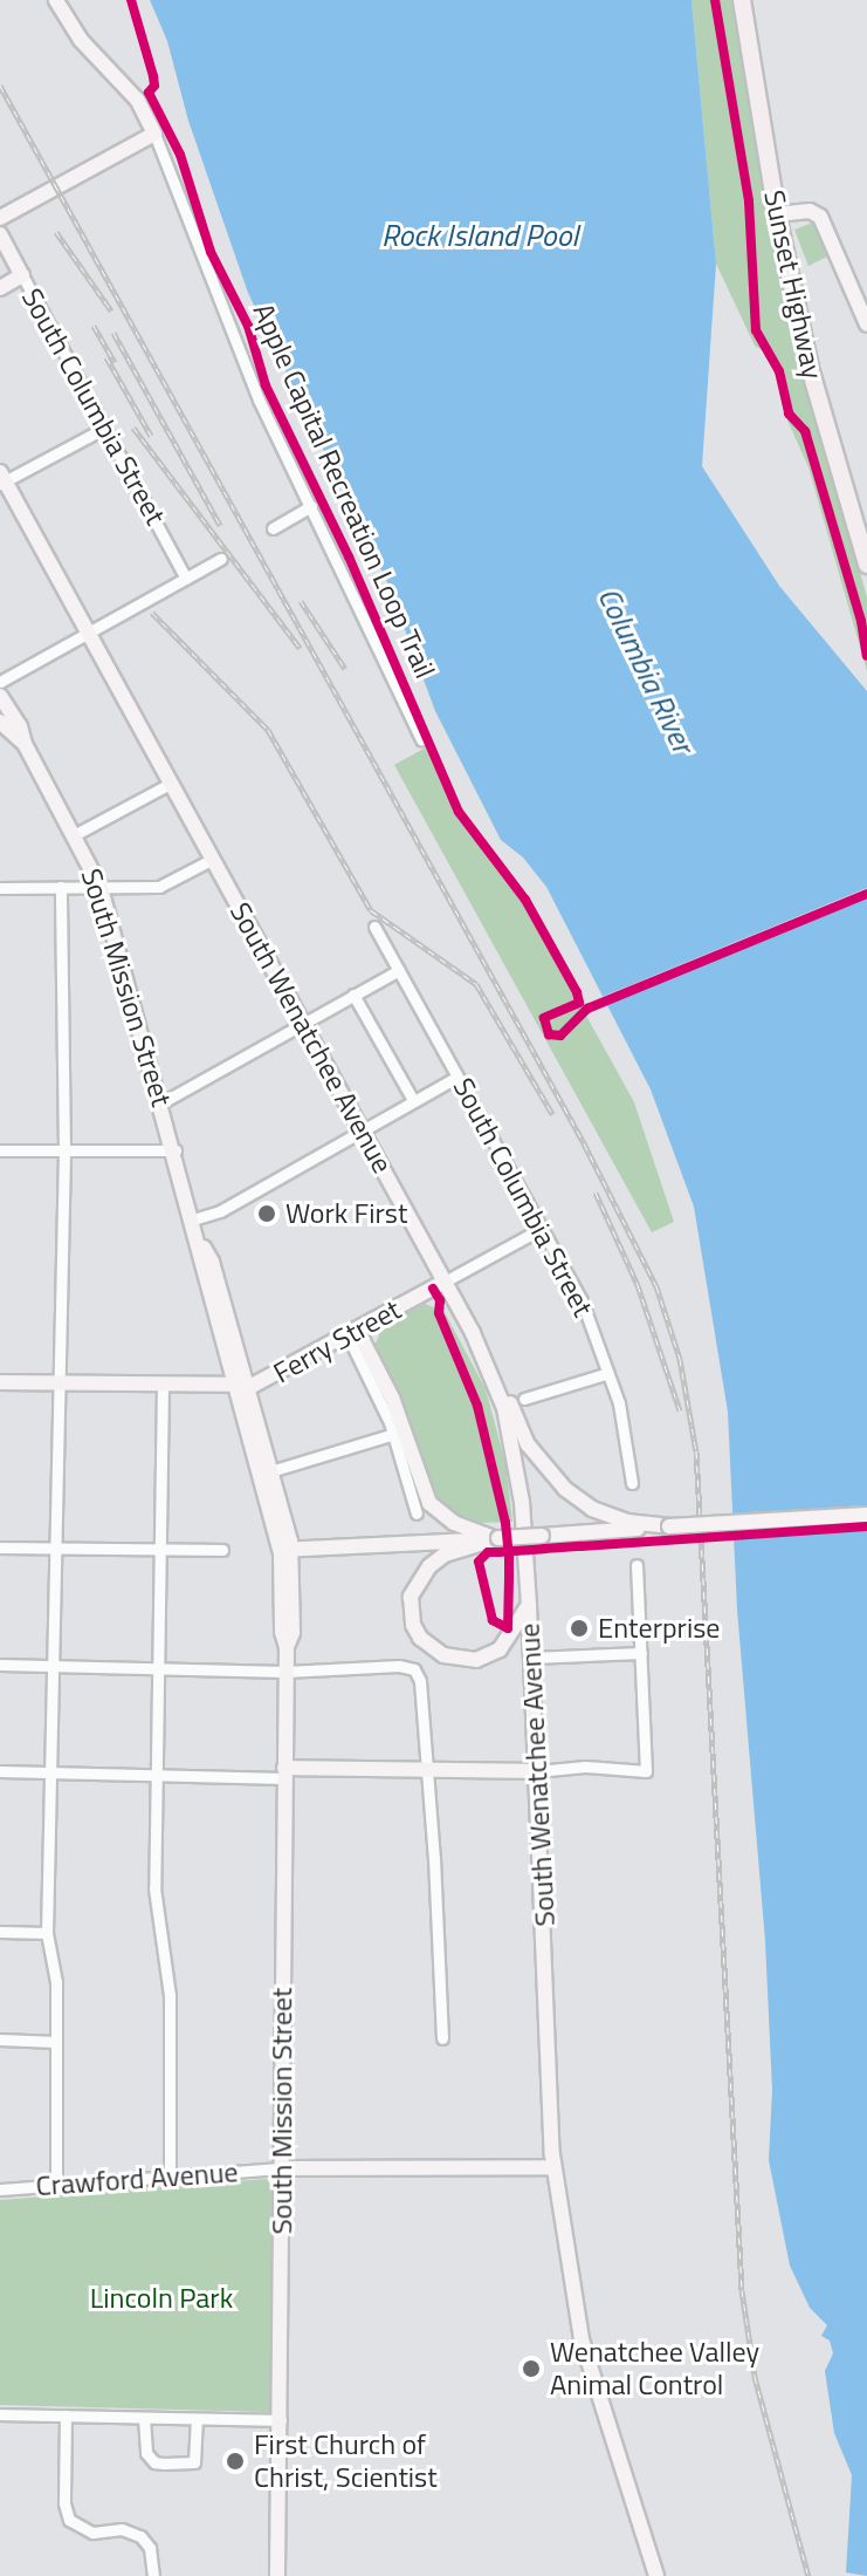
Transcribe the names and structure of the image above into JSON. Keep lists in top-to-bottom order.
{
  "streets": {
    "highway": ["Sunset Highway"],
    "main road": [
      "South Columbia Street",
      "South Mission Street",
      "South Wenatchee Avenue",
      "Ferry Street",
      "Crawford Avenue"
    ],
    "cycle path": ["Apple Capital Recreation Loop Trail"]
  },
  "crossings": [
    ["South Columbia Street", "Ferry Street"],
    ["South Mission Street", "Ferry Street"],
    ["South Mission Street", "Crawford Avenue"],
    ["South Wenatchee Avenue", "Ferry Street"],
    ["South Wenatchee Avenue", "Crawford Avenue"]
  ],
  "water": ["Rock Island Pool", "Columbia River"],
  "parks": ["Lincoln Park"],
  "places": [
    "Work First",
    "Enterprise",
    "Wenatchee Valley Animal Control",
    "First Church of Christ, Scientist"
  ]
}
